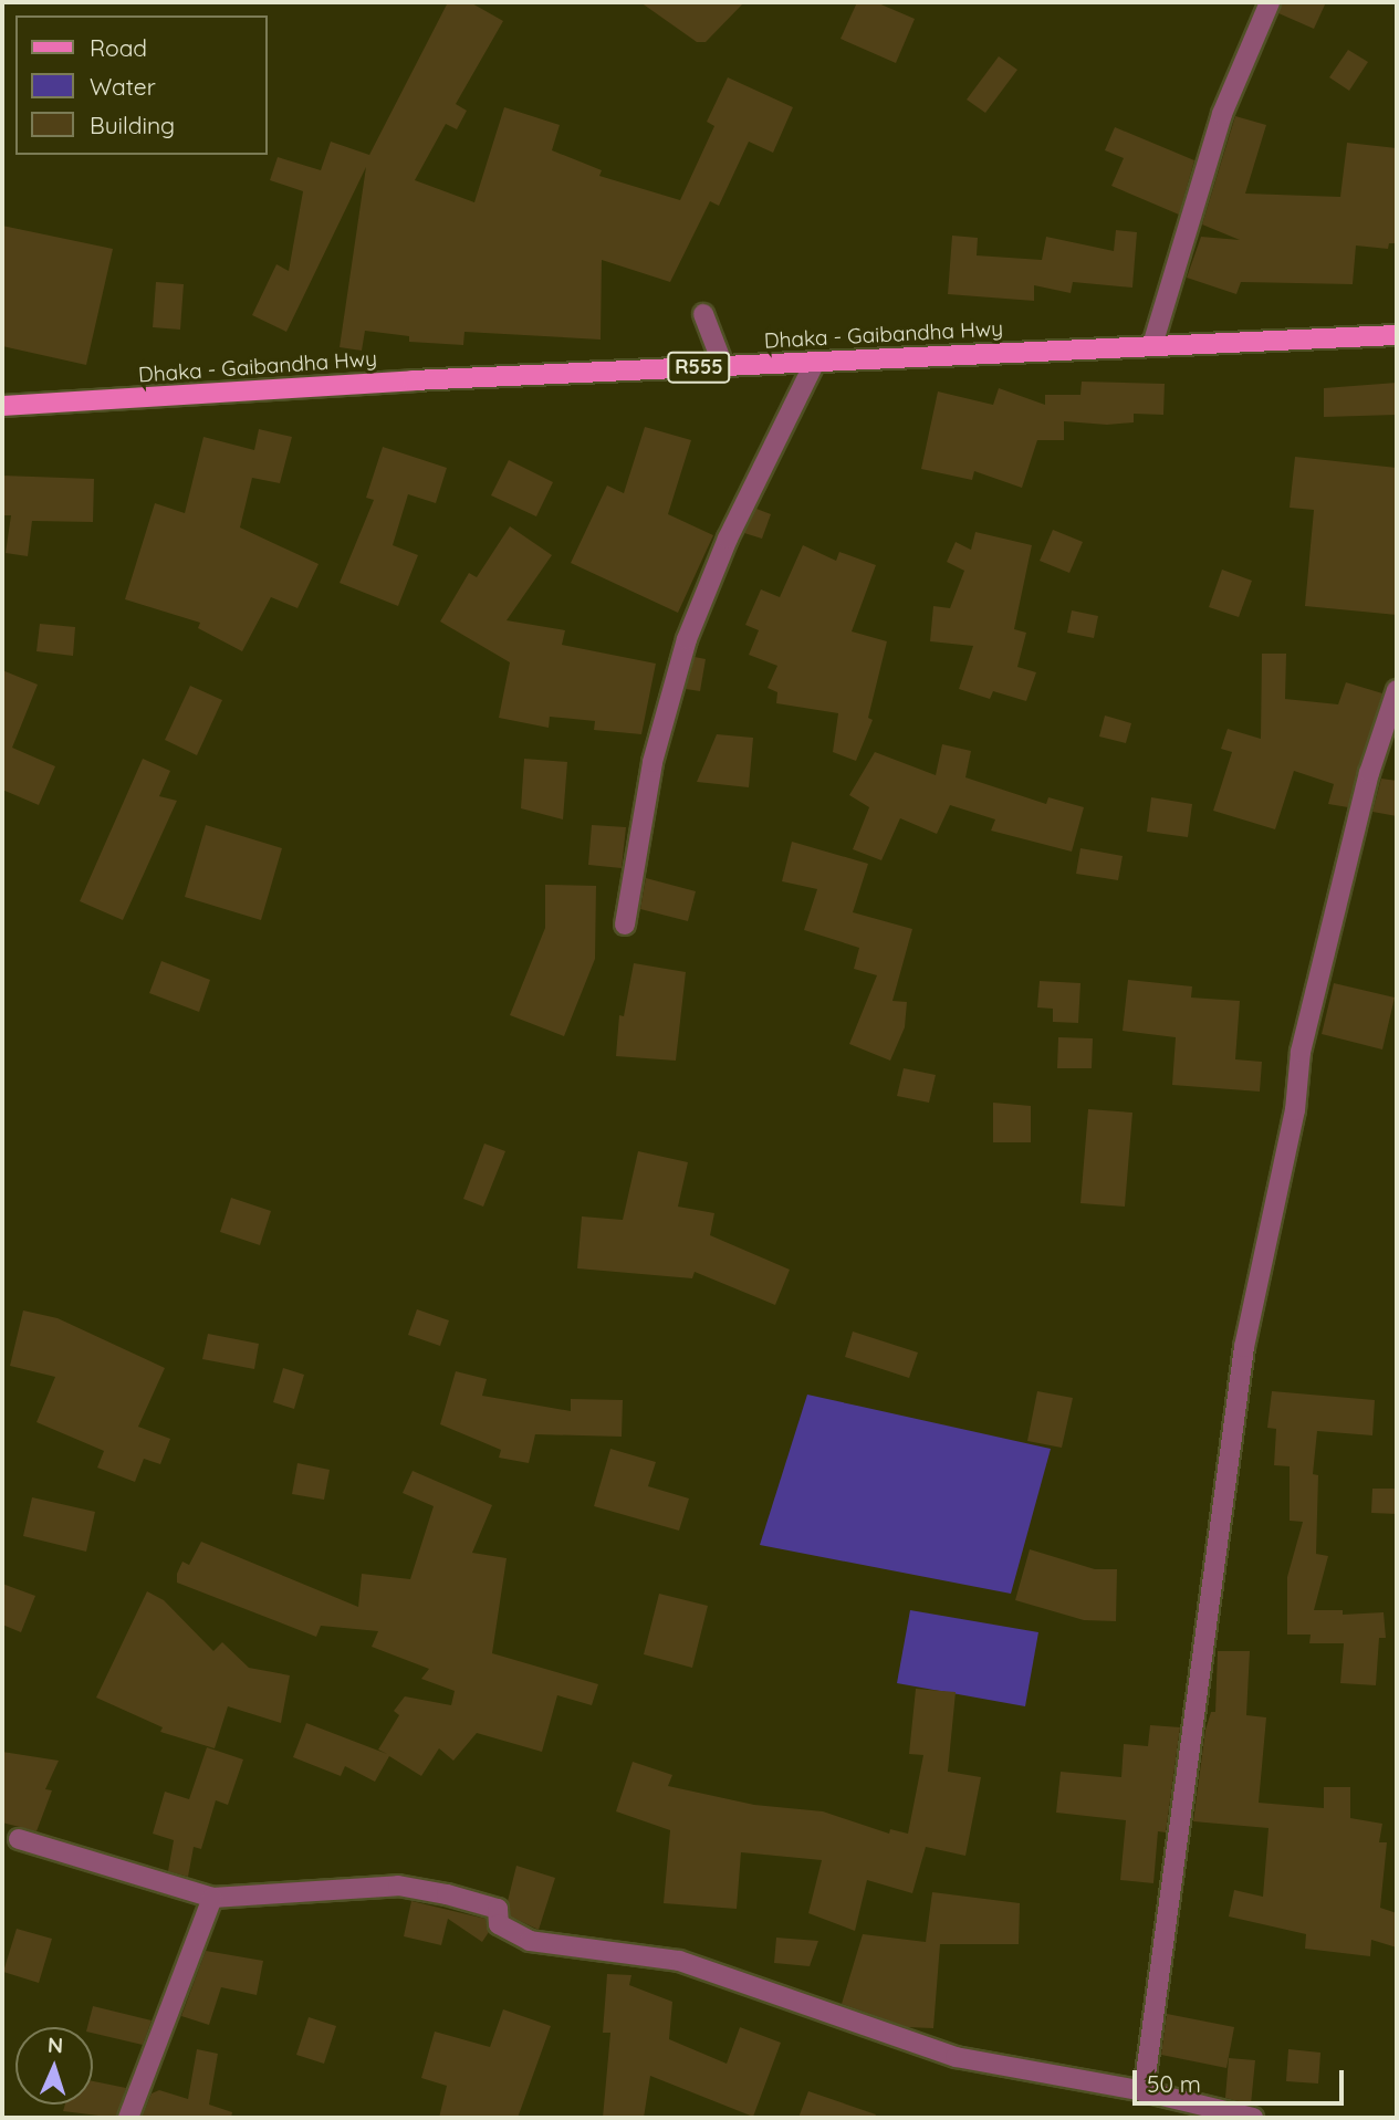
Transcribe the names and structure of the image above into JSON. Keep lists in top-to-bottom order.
{
  "streets": {
    "main road": ["Dhaka - Gaibandha Hwy", "R555"]
  },
  "legend": ["Road", "Water", "Building"],
  "scale_bar": "50 m",
  "north": "top"
}
